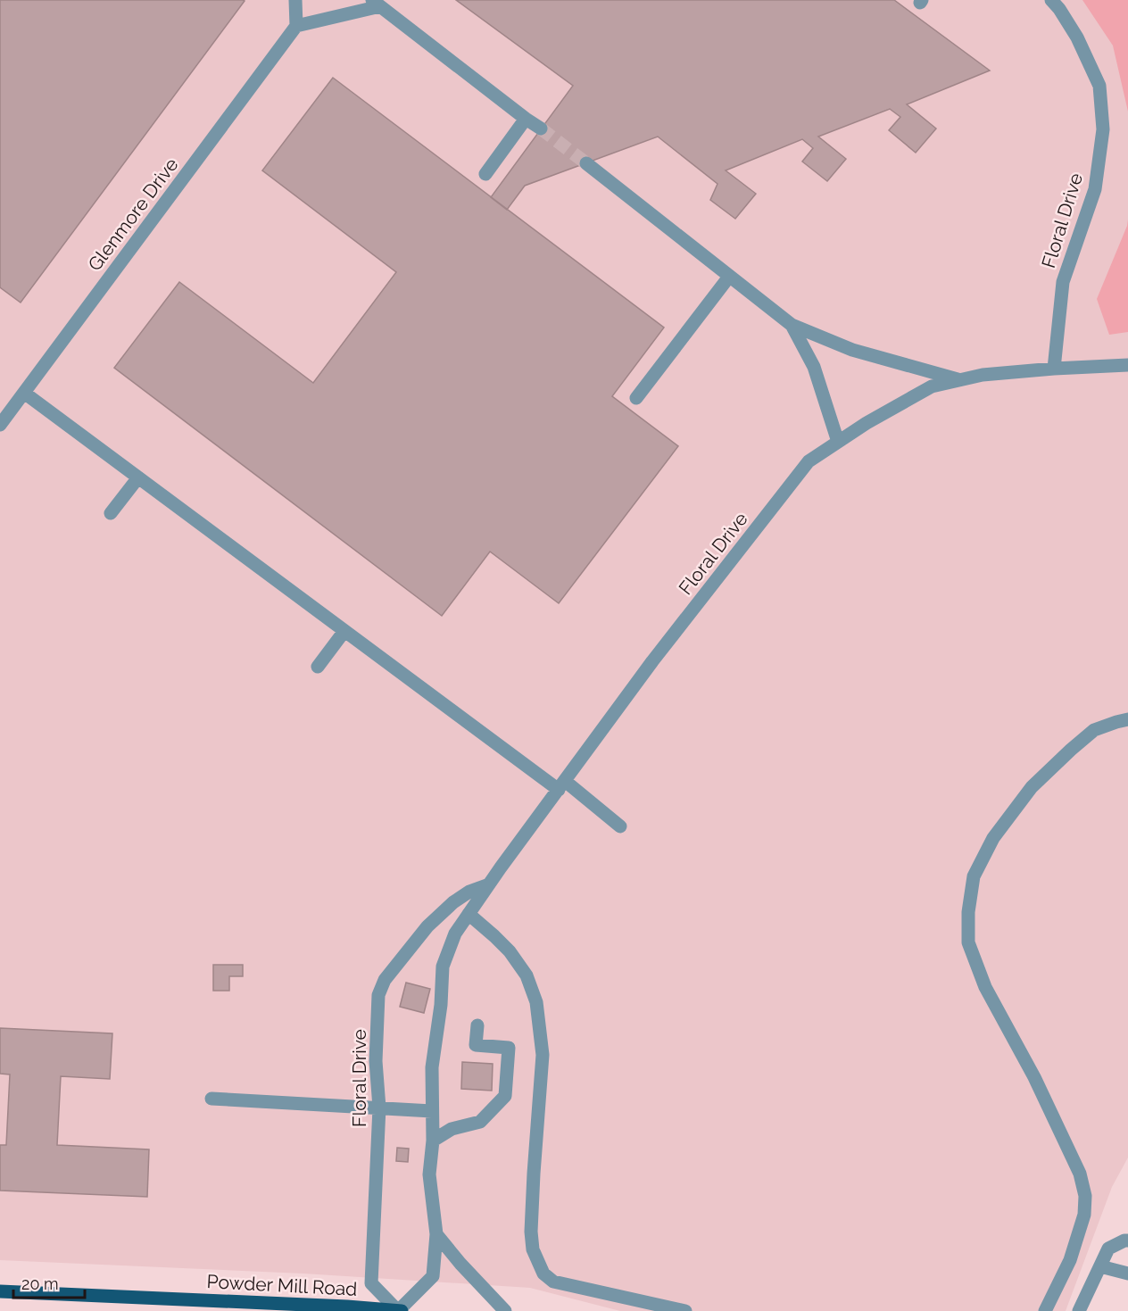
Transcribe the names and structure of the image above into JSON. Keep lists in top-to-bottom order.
{
  "streets": {
    "main road": ["Powder Mill Road"],
    "street": ["Glenmore Drive", "Floral Drive"]
  },
  "crossings": [
    ["Floral Drive", "Powder Mill Road"]
  ],
  "scale_bar": "20 m"
}
